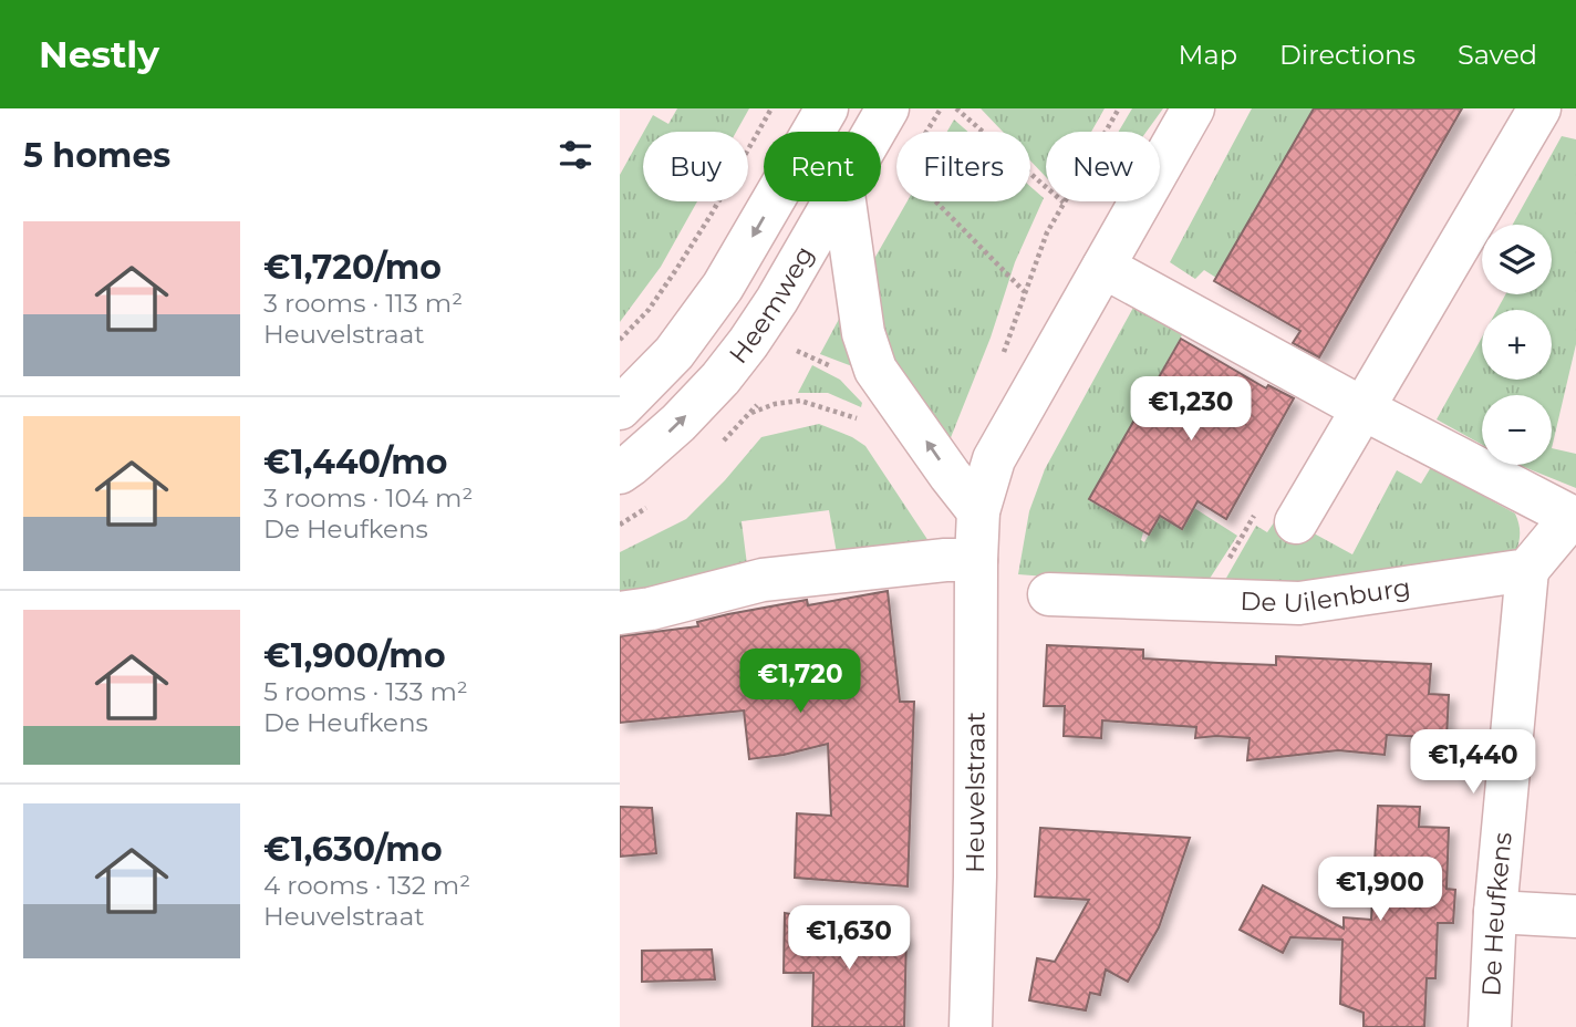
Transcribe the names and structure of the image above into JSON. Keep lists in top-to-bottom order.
{
  "streets": {
    "street": [
      "Heemweg",
      "De Uilenburg",
      "Heuvelstraat",
      "De Heufkens"
    ]
  },
  "crossings": [
    ["De Uilenburg", "De Heufkens"]
  ],
  "page": {
    "header": "Nestly",
    "nav": ["Map", "Directions", "Saved"],
    "heading": "5 homes",
    "chip": [
      "Buy",
      "Rent",
      "Filters",
      "New"
    ],
    "list": [
      {
        "name": "€1,720/mo",
        "note": "3 rooms · 113 m² · Heuvelstraat"
      },
      {
        "name": "€1,440/mo",
        "note": "3 rooms · 104 m² · De Heufkens"
      },
      {
        "name": "€1,900/mo",
        "note": "5 rooms · 133 m² · De Heufkens"
      },
      {
        "name": "€1,630/mo",
        "note": "4 rooms · 132 m² · Heuvelstraat"
      }
    ],
    "map_buttons": ["+", "−"],
    "price": [
      "€1,230",
      "€1,720",
      "€1,440",
      "€1,900",
      "€1,630"
    ]
  }
}
